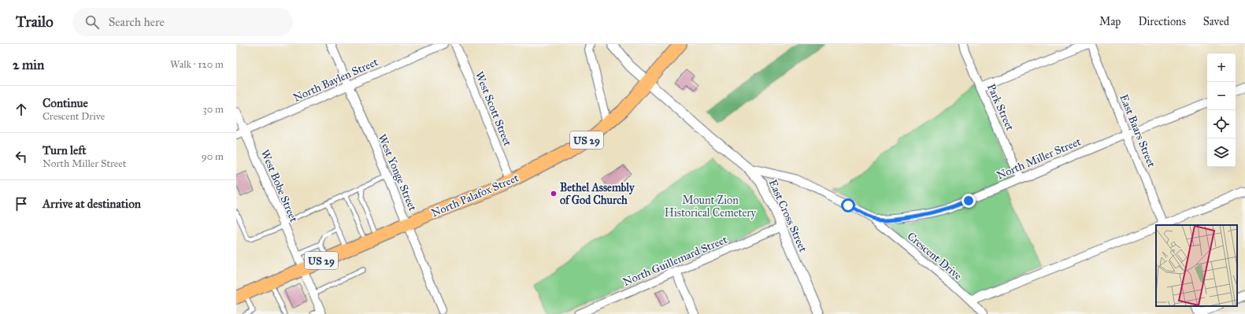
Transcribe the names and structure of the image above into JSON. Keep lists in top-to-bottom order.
{
  "streets": {
    "main road": ["US 29", "North Palafox Street"],
    "street": [
      "North Baylen Street",
      "Park Street",
      "West Scott Street",
      "East Baars Street",
      "North Miller Street",
      "West Yonge Street",
      "West Bobe Street",
      "East Cross Street",
      "Crescent Drive",
      "North Guillemard Street"
    ]
  },
  "crossings": [
    ["North Baylen Street", "West Yonge Street"],
    ["North Baylen Street", "West Bobe Street"],
    ["Park Street", "North Miller Street"],
    ["West Scott Street", "North Palafox Street"],
    ["East Baars Street", "North Miller Street"],
    ["North Miller Street", "Crescent Drive"],
    ["West Yonge Street", "North Palafox Street"],
    ["West Bobe Street", "North Palafox Street"],
    ["North Palafox Street", "East Cross Street"],
    ["East Cross Street", "Crescent Drive"],
    ["East Cross Street", "North Guillemard Street"]
  ],
  "parks": ["Mount Zion Historical Cemetery"],
  "places": ["Bethel Assembly of God Church"],
  "page": {
    "header": "Trailo",
    "search": "Search here",
    "nav": ["Map", "Directions", "Saved"],
    "heading": ["2 min", "Walk · 120 m"],
    "map_buttons": ["+", "−"],
    "list": [
      ["Continue", "Crescent Drive", "30 m"],
      ["Turn left", "North Miller Street", "90 m"],
      "Arrive at destination"
    ]
  }
}
